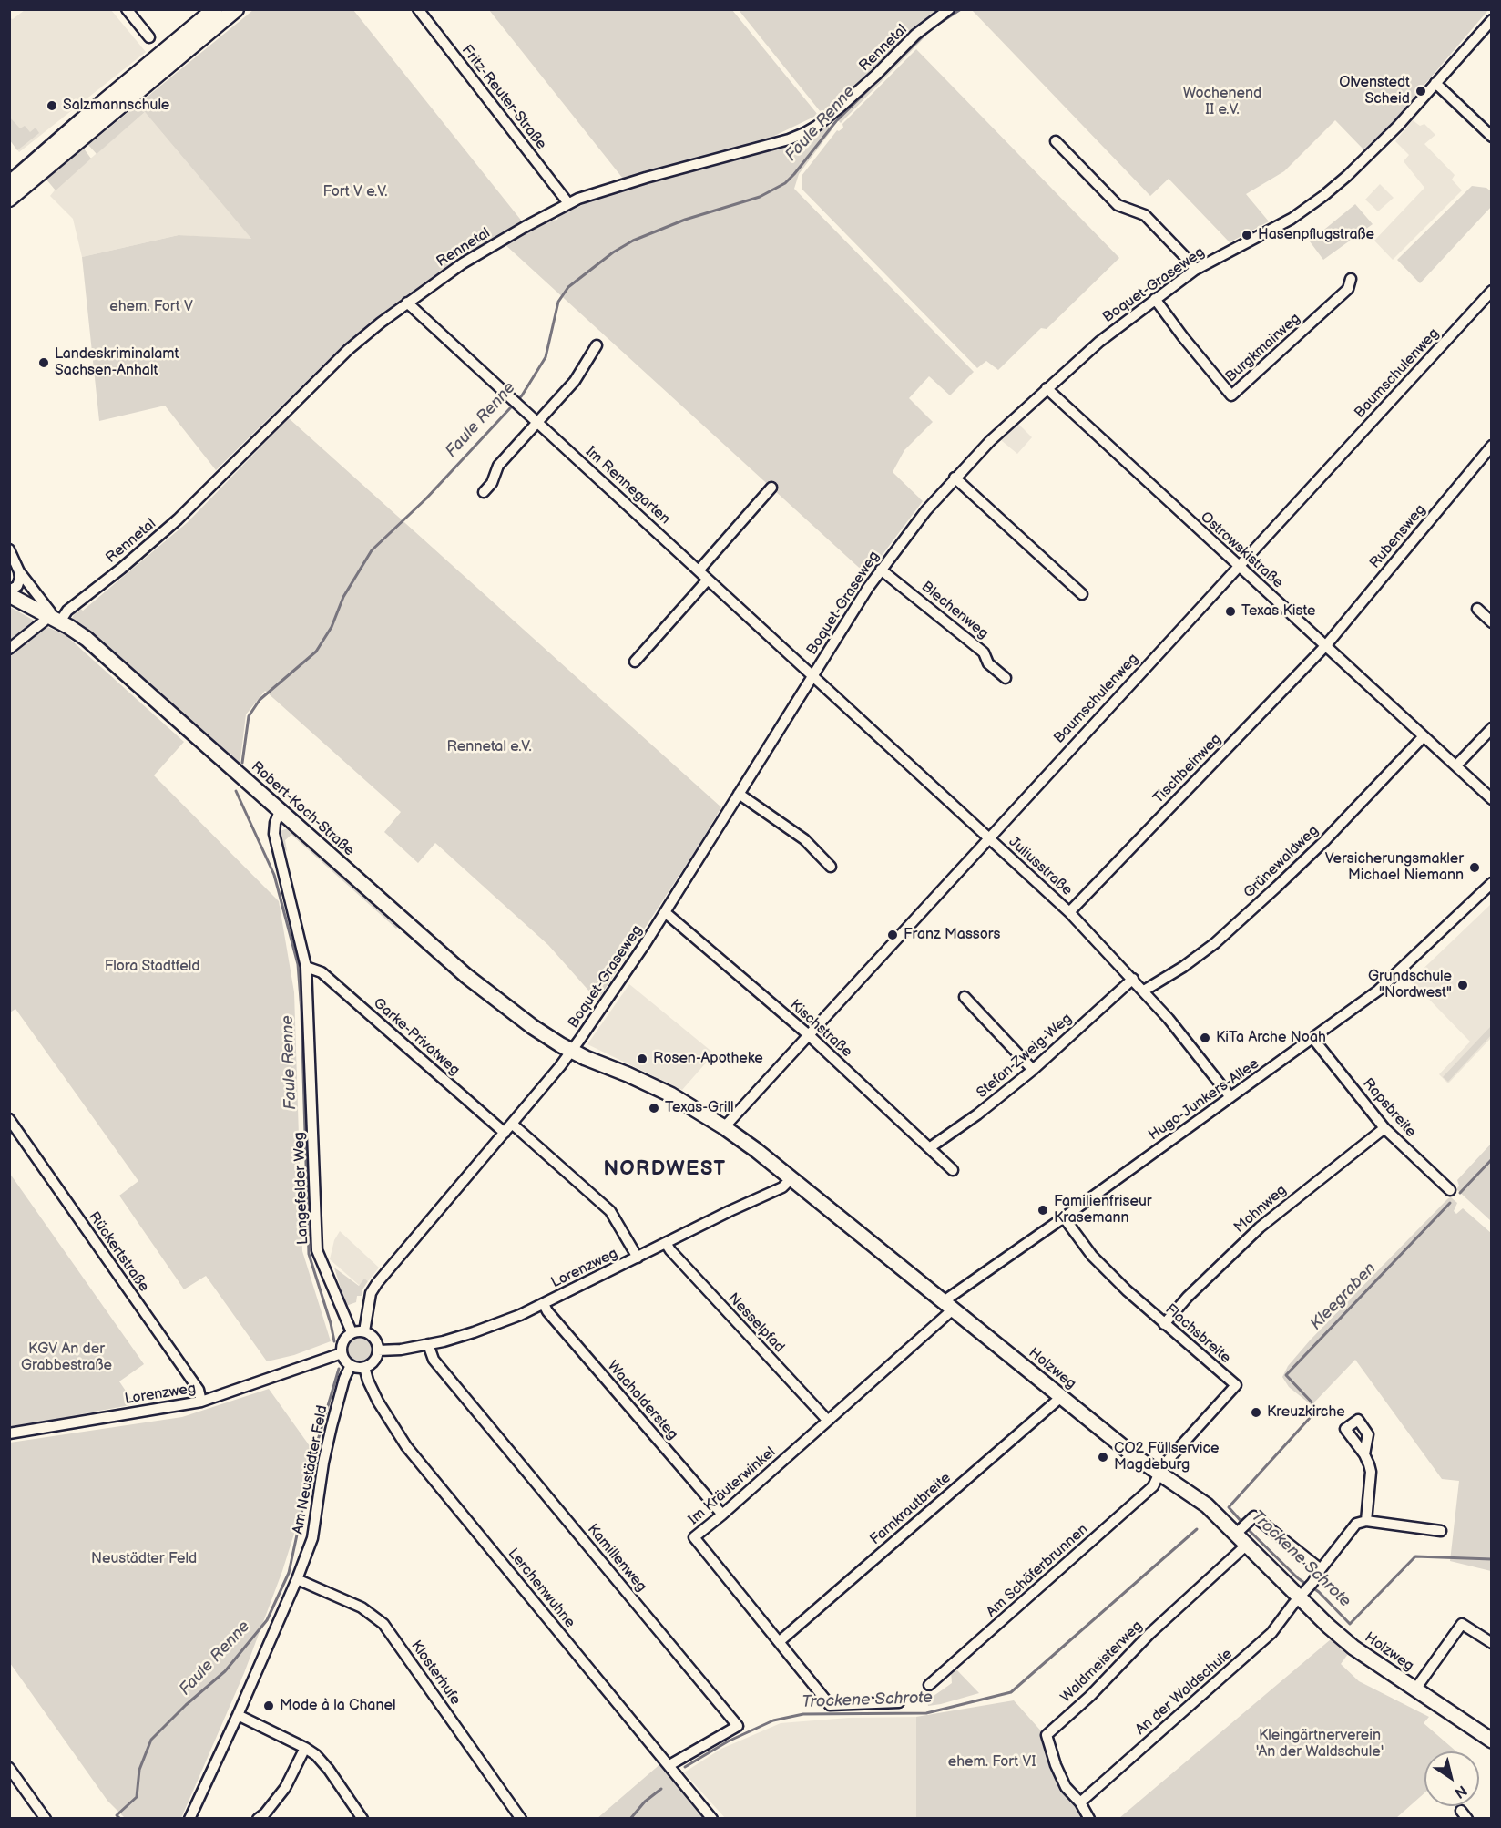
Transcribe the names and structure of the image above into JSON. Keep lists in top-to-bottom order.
{
  "streets": {
    "street": [
      "Rennetal",
      "Fritz-Reuter-Straße",
      "Boquet-Graseweg",
      "Burgkmairweg",
      "Baumschulenweg",
      "Im Rennegarten",
      "Rubensweg",
      "Ostrowskistraße",
      "Blechenweg",
      "Tischbeinweg",
      "Robert-Koch-Straße",
      "Grünewaldweg",
      "Juliusstraße",
      "Kischstraße",
      "Garke-Privatweg",
      "Stefan-Zweig-Weg",
      "Hugo-Junkers-Allee",
      "Rapsbreite",
      "Langefelder Weg",
      "Mohnweg",
      "Rückertstraße",
      "Lorenzweg",
      "Nesselpfad",
      "Flachsbreite",
      "Holzweg",
      "Wacholdersteg",
      "Am Neustädter Feld",
      "Im Kräuterwinkel",
      "Farnkrautbreite",
      "Kamillenweg",
      "Am Schäferbrunnen",
      "Lerchenwuhne",
      "Waldmeisterweg",
      "Klosterhufe",
      "An der Waldschule"
    ]
  },
  "crossings": [
    ["Rennetal", "Fritz-Reuter-Straße"],
    ["Rennetal", "Im Rennegarten"],
    ["Rennetal", "Robert-Koch-Straße"],
    ["Boquet-Graseweg", "Burgkmairweg"],
    ["Boquet-Graseweg", "Im Rennegarten"],
    ["Boquet-Graseweg", "Ostrowskistraße"],
    ["Boquet-Graseweg", "Blechenweg"],
    ["Boquet-Graseweg", "Robert-Koch-Straße"],
    ["Boquet-Graseweg", "Juliusstraße"],
    ["Boquet-Graseweg", "Kischstraße"],
    ["Boquet-Graseweg", "Garke-Privatweg"],
    ["Boquet-Graseweg", "Langefelder Weg"],
    ["Boquet-Graseweg", "Lorenzweg"],
    ["Boquet-Graseweg", "Holzweg"],
    ["Boquet-Graseweg", "Am Neustädter Feld"],
    ["Boquet-Graseweg", "Lerchenwuhne"],
    ["Baumschulenweg", "Ostrowskistraße"],
    ["Baumschulenweg", "Juliusstraße"],
    ["Baumschulenweg", "Kischstraße"],
    ["Baumschulenweg", "Holzweg"],
    ["Im Rennegarten", "Juliusstraße"],
    ["Rubensweg", "Ostrowskistraße"],
    ["Rubensweg", "Tischbeinweg"],
    ["Ostrowskistraße", "Tischbeinweg"],
    ["Ostrowskistraße", "Grünewaldweg"],
    ["Tischbeinweg", "Juliusstraße"],
    ["Robert-Koch-Straße", "Langefelder Weg"],
    ["Robert-Koch-Straße", "Holzweg"],
    ["Grünewaldweg", "Juliusstraße"],
    ["Juliusstraße", "Stefan-Zweig-Weg"],
    ["Juliusstraße", "Hugo-Junkers-Allee"],
    ["Kischstraße", "Stefan-Zweig-Weg"],
    ["Garke-Privatweg", "Langefelder Weg"],
    ["Hugo-Junkers-Allee", "Rapsbreite"],
    ["Hugo-Junkers-Allee", "Flachsbreite"],
    ["Hugo-Junkers-Allee", "Holzweg"],
    ["Hugo-Junkers-Allee", "Im Kräuterwinkel"],
    ["Rapsbreite", "Mohnweg"],
    ["Langefelder Weg", "Lorenzweg"],
    ["Langefelder Weg", "Am Neustädter Feld"],
    ["Langefelder Weg", "Lerchenwuhne"],
    ["Mohnweg", "Flachsbreite"],
    ["Rückertstraße", "Lorenzweg"],
    ["Lorenzweg", "Nesselpfad"],
    ["Lorenzweg", "Holzweg"],
    ["Lorenzweg", "Wacholdersteg"],
    ["Lorenzweg", "Am Neustädter Feld"],
    ["Lorenzweg", "Kamillenweg"],
    ["Lorenzweg", "Lerchenwuhne"],
    ["Nesselpfad", "Im Kräuterwinkel"],
    ["Flachsbreite", "Holzweg"],
    ["Flachsbreite", "Am Schäferbrunnen"],
    ["Holzweg", "Im Kräuterwinkel"],
    ["Holzweg", "Farnkrautbreite"],
    ["Holzweg", "Am Schäferbrunnen"],
    ["Holzweg", "Waldmeisterweg"],
    ["Holzweg", "An der Waldschule"],
    ["Wacholdersteg", "Im Kräuterwinkel"],
    ["Am Neustädter Feld", "Lerchenwuhne"],
    ["Am Neustädter Feld", "Klosterhufe"],
    ["Im Kräuterwinkel", "Farnkrautbreite"],
    ["Kamillenweg", "Lerchenwuhne"],
    ["Waldmeisterweg", "An der Waldschule"]
  ],
  "districts": ["NORDWEST"],
  "water": ["Faule Renne", "Kleegraben", "Trockene Schrote"],
  "parks": [
    "Wochenend II e.V.",
    "Fort V e.V.",
    "ehem. Fort V",
    "Rennetal e.V.",
    "Flora Stadtfeld",
    "KGV An der Grabbestraße",
    "Neustädter Feld",
    "Kleingärtnerverein 'An der Waldschule'",
    "ehem. Fort VI"
  ],
  "places": [
    "Olvenstedt Scheid",
    "Salzmannschule",
    "Hasenpflugstraße",
    "Landeskriminalamt Sachsen-Anhalt",
    "Texas Kiste",
    "Versicherungsmakler Michael Niemann",
    "Franz Massors",
    "Grundschule \"Nordwest\"",
    "KiTa Arche Noah",
    "Rosen-Apotheke",
    "Texas-Grill",
    "Familienfriseur Krasemann",
    "Kreuzkirche",
    "CO2 Füllservice Magdeburg",
    "Mode à la Chanel"
  ],
  "north": "bottom right"
}
